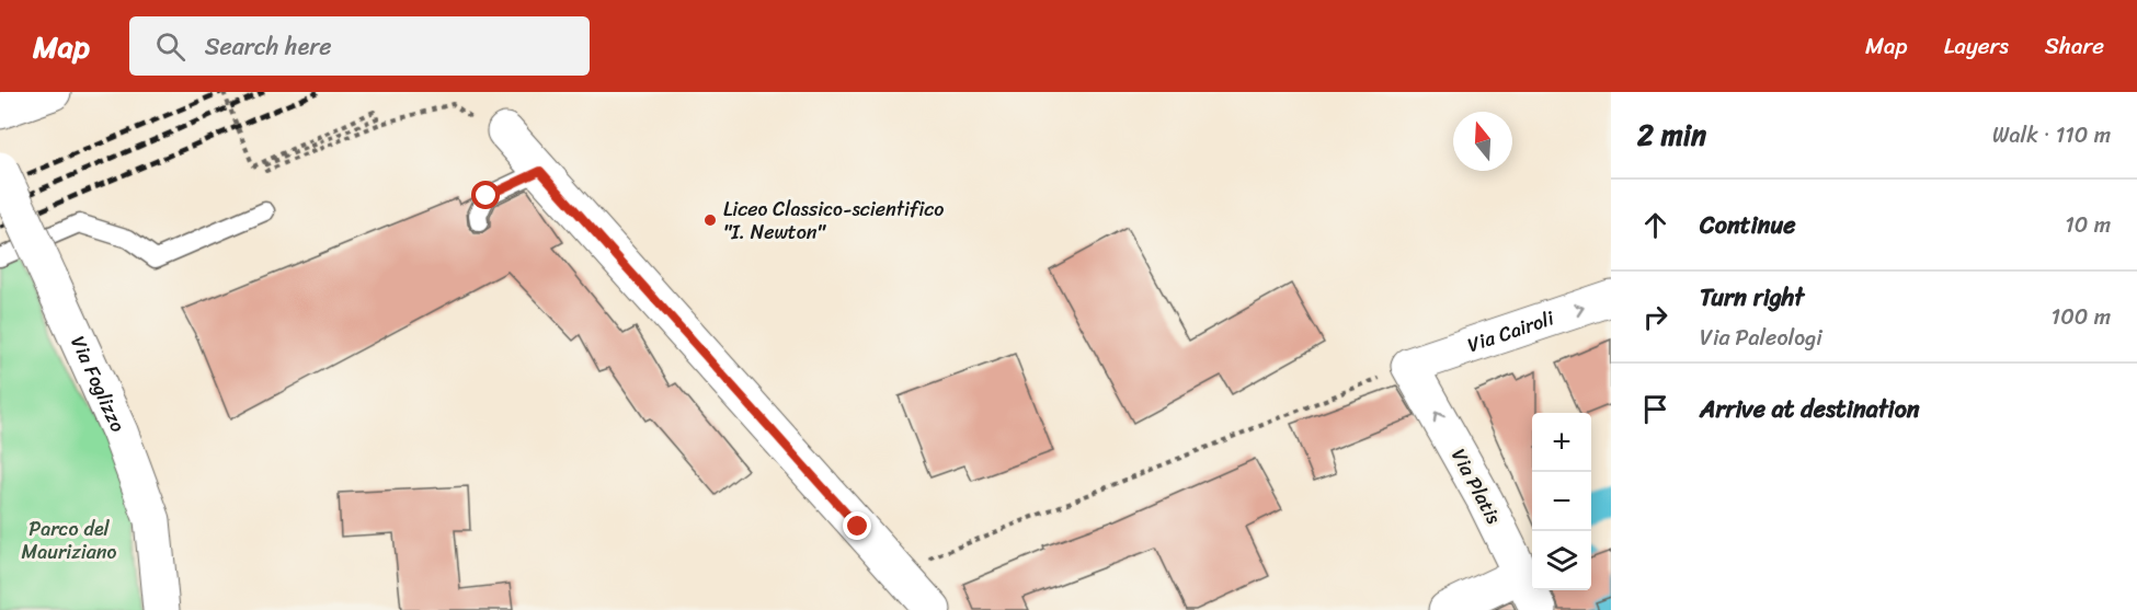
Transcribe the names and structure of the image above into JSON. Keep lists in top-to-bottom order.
{
  "streets": {
    "street": ["Via Cairoli", "Via Foglizzo", "Via Platis"]
  },
  "crossings": [
    ["Via Cairoli", "Via Platis"]
  ],
  "one_way": ["Via Cairoli", "Via Platis"],
  "parks": ["Parco del Mauriziano"],
  "places": ["Liceo Classico-scientifico \"I. Newton\""],
  "north": "top",
  "page": {
    "header": "Map",
    "search": "Search here",
    "nav": ["Map", "Layers", "Share"],
    "heading": ["2 min", "Walk · 110 m"],
    "list": [
      ["Continue", "10 m"],
      ["Turn right", "Via Paleologi", "100 m"],
      "Arrive at destination"
    ],
    "map_buttons": ["+", "−"]
  }
}
